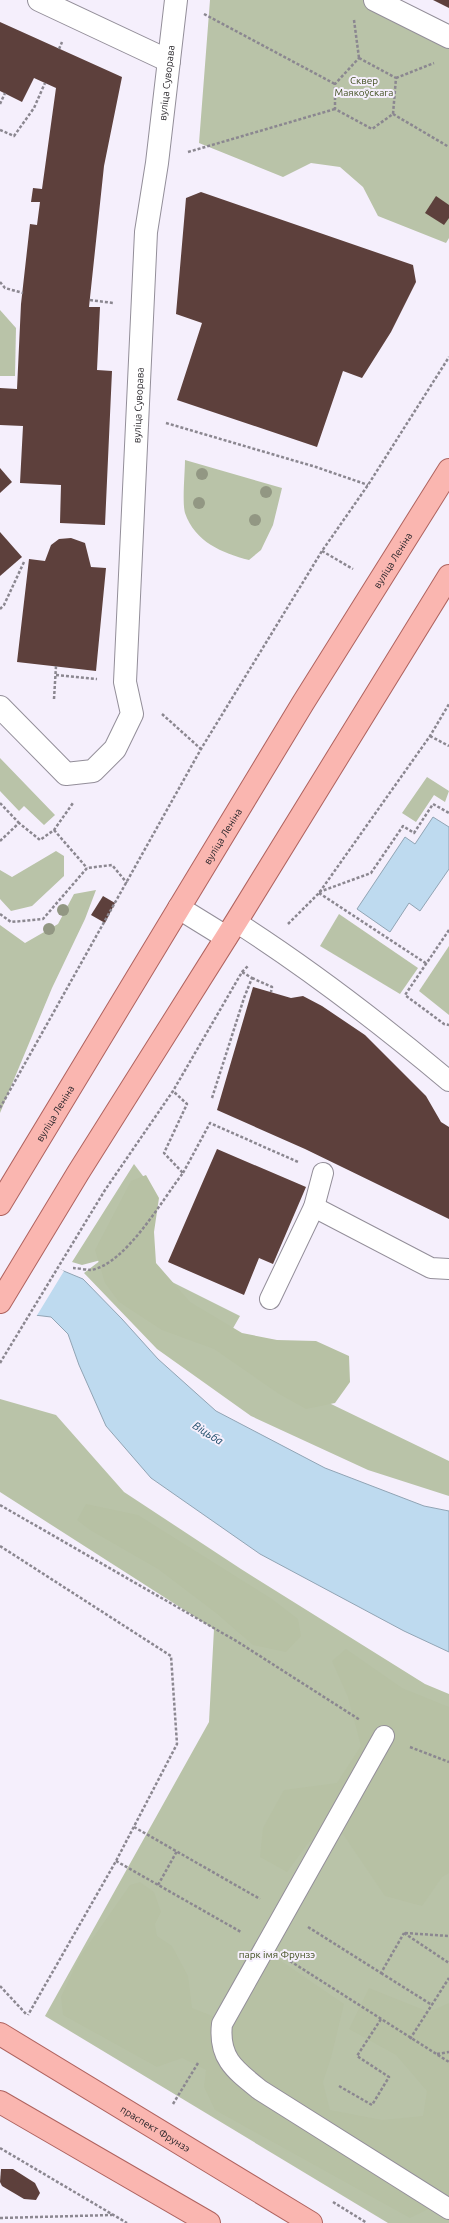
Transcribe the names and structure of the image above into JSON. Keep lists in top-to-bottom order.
{
  "streets": {
    "main road": ["вуліца Леніна", "праспект Фрунзэ"],
    "street": ["вуліца Суворава"]
  },
  "water": ["Віцьба"],
  "parks": ["Сквер Маякоўскага", "парк імя Фрунзэ"]
}
